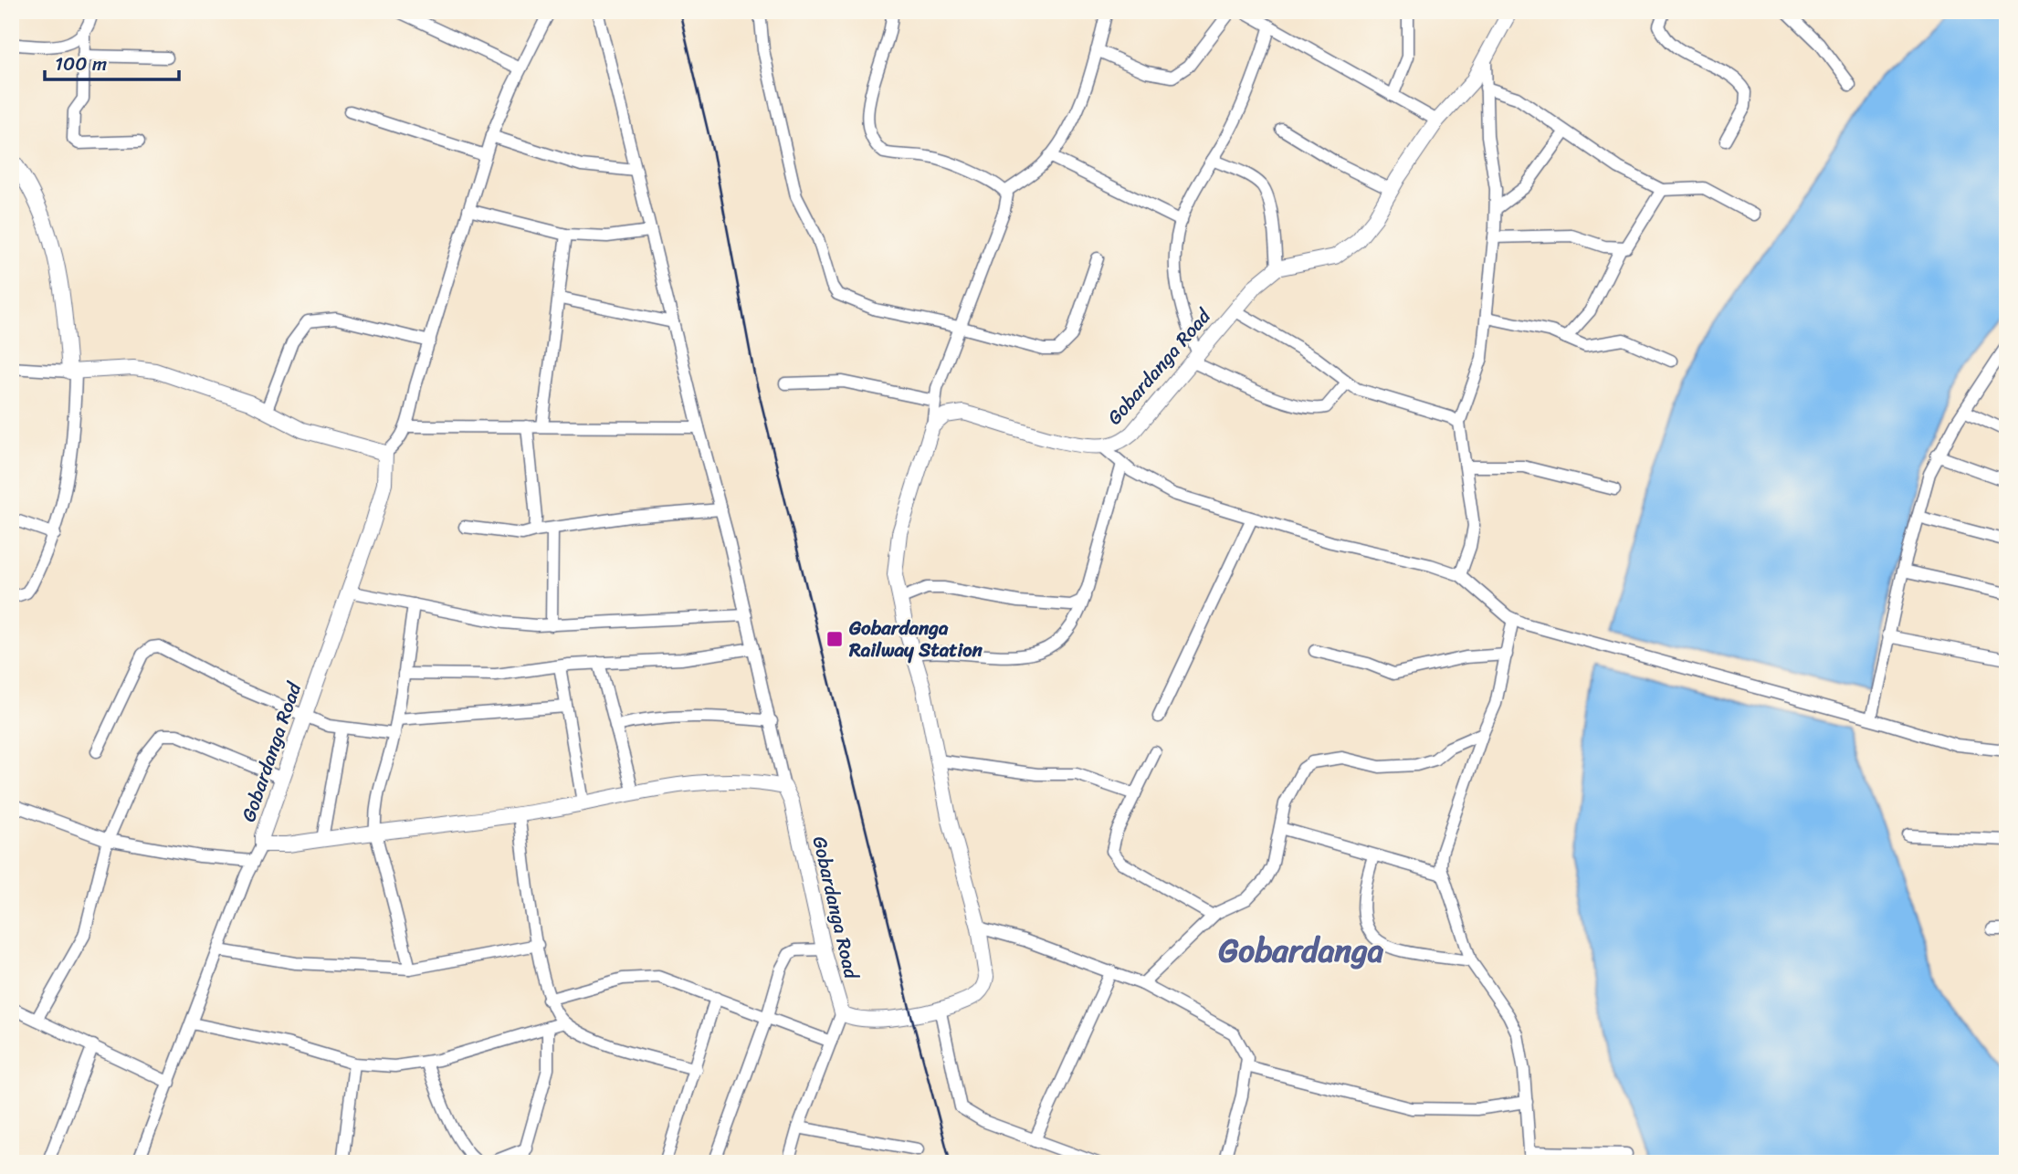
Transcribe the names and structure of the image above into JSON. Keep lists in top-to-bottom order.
{
  "streets": {
    "main road": ["Gobardanga Road"]
  },
  "districts": ["Gobardanga"],
  "places": {
    "transit": ["Gobardanga Railway Station"]
  },
  "scale_bar": "100 m"
}
